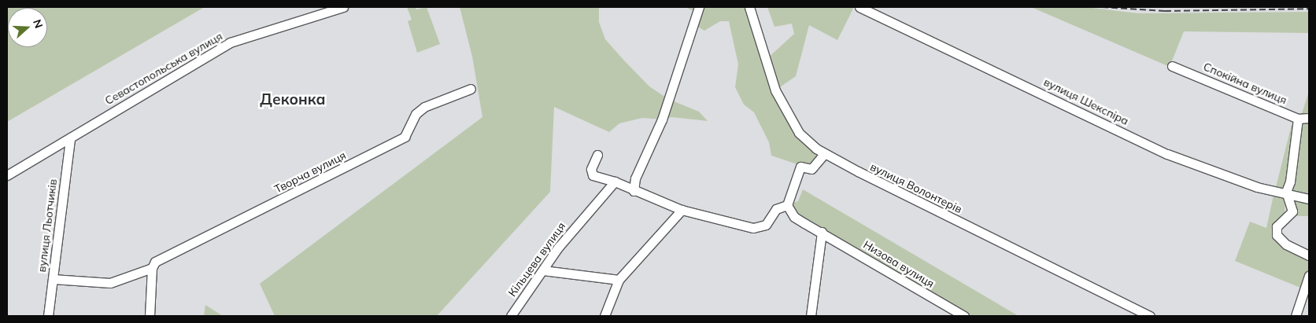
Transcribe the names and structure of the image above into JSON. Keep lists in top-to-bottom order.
{
  "streets": {
    "street": [
      "Севастопольська вулиця",
      "Спокійна вулиця",
      "вулиця Шекспіра",
      "Творча вулиця",
      "вулиця Волонтерів",
      "вулиця Льотчиків",
      "Кільцева вулиця",
      "Низова вулиця"
    ]
  },
  "crossings": [
    ["Севастопольська вулиця", "вулиця Льотчиків"],
    ["Творча вулиця", "вулиця Льотчиків"]
  ],
  "districts": ["Деконка"],
  "north": "right"
}
